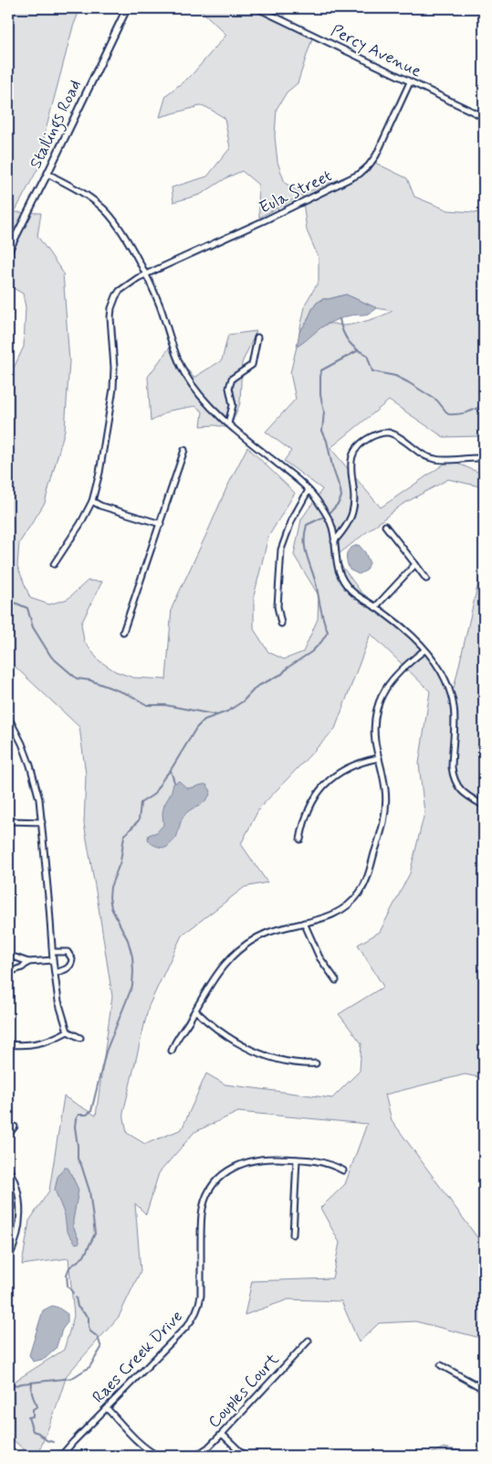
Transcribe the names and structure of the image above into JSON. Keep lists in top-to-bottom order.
{
  "streets": {
    "street": [
      "Percy Avenue",
      "Stallings Road",
      "Eula Street",
      "Raes Creek Drive",
      "Couples Court"
    ]
  },
  "crossings": [
    ["Percy Avenue", "Eula Street"]
  ]
}
